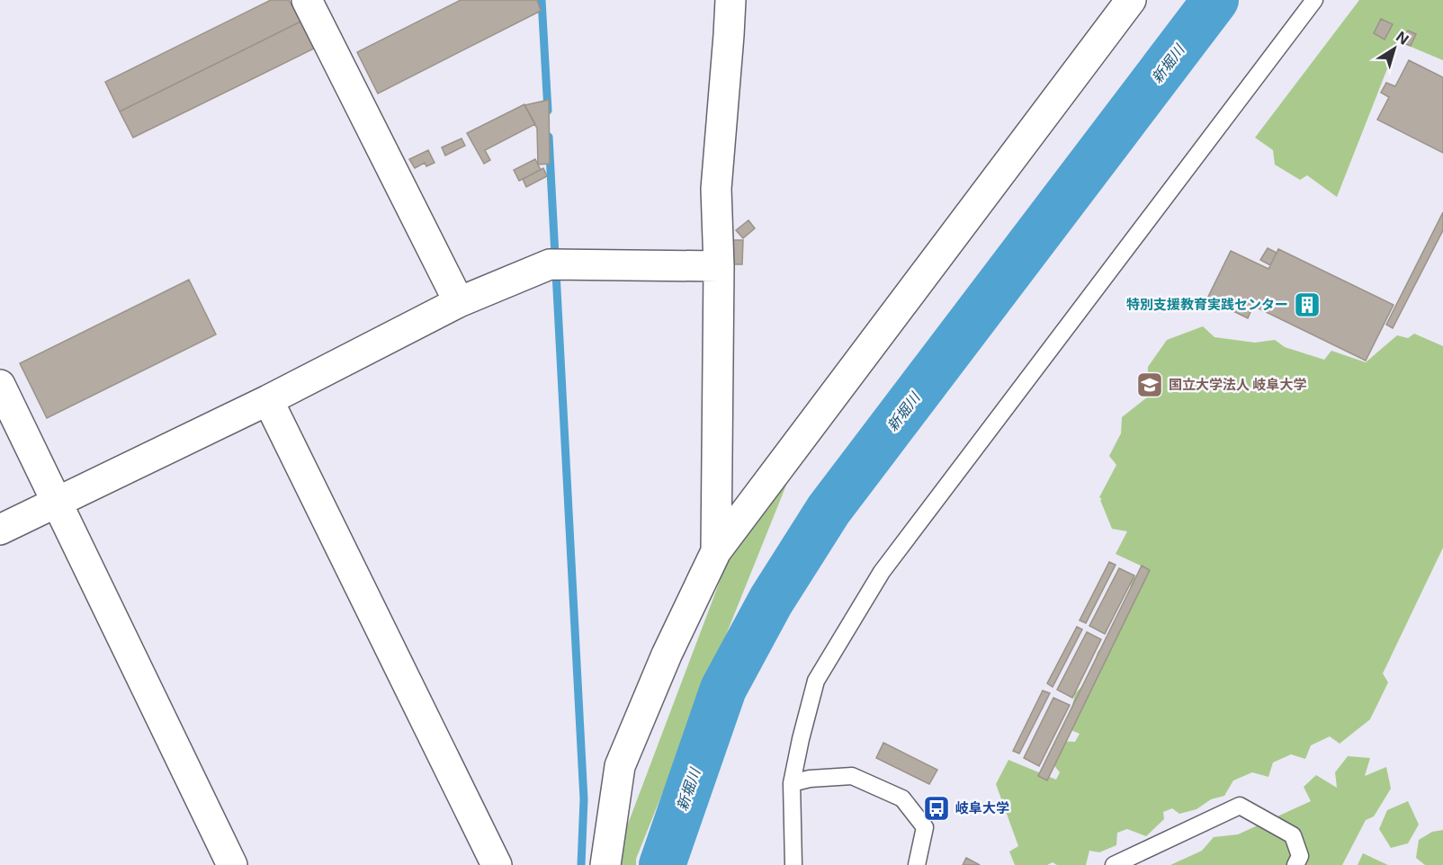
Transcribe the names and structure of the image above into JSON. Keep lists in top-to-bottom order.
{
  "water": ["新堀川"],
  "places": {
    "building": ["特別支援教育実践センター"],
    "school or university": ["国立大学法人 岐阜大学"],
    "bus stop": ["岐阜大学"]
  },
  "north": "top right"
}
